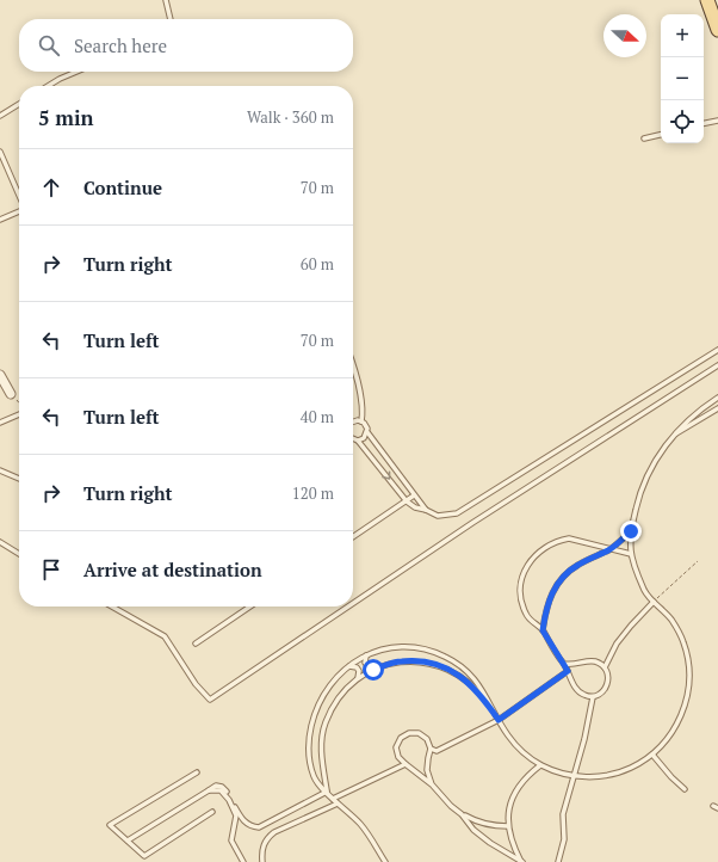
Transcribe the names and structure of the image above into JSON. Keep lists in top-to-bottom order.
{
  "north": "right",
  "page": {
    "map_buttons": ["+", "−"],
    "search": "Search here",
    "heading": ["5 min", "Walk · 360 m"],
    "list": [
      ["Continue", "70 m"],
      ["Turn right", "60 m"],
      ["Turn left", "70 m"],
      ["Turn left", "40 m"],
      ["Turn right", "120 m"],
      "Arrive at destination"
    ]
  }
}
